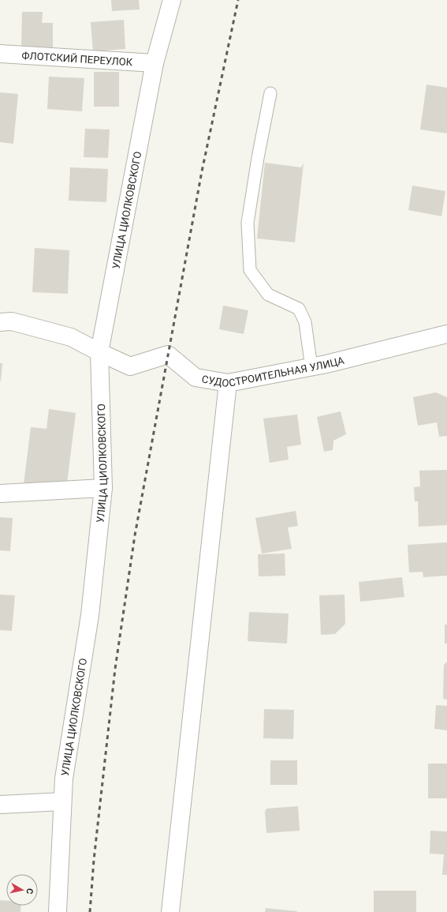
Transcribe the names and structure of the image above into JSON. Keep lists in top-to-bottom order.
{
  "streets": {
    "street": ["ФЛОТСКИЙ ПЕРЕУЛОК", "УЛИЦА ЦИОЛКОВСКОГО", "СУДОСТРОИТЕЛЬНАЯ УЛИЦА"]
  },
  "crossings": [
    ["ФЛОТСКИЙ ПЕРЕУЛОК", "УЛИЦА ЦИОЛКОВСКОГО"],
    ["УЛИЦА ЦИОЛКОВСКОГО", "СУДОСТРОИТЕЛЬНАЯ УЛИЦА"]
  ],
  "north": "right"
}
